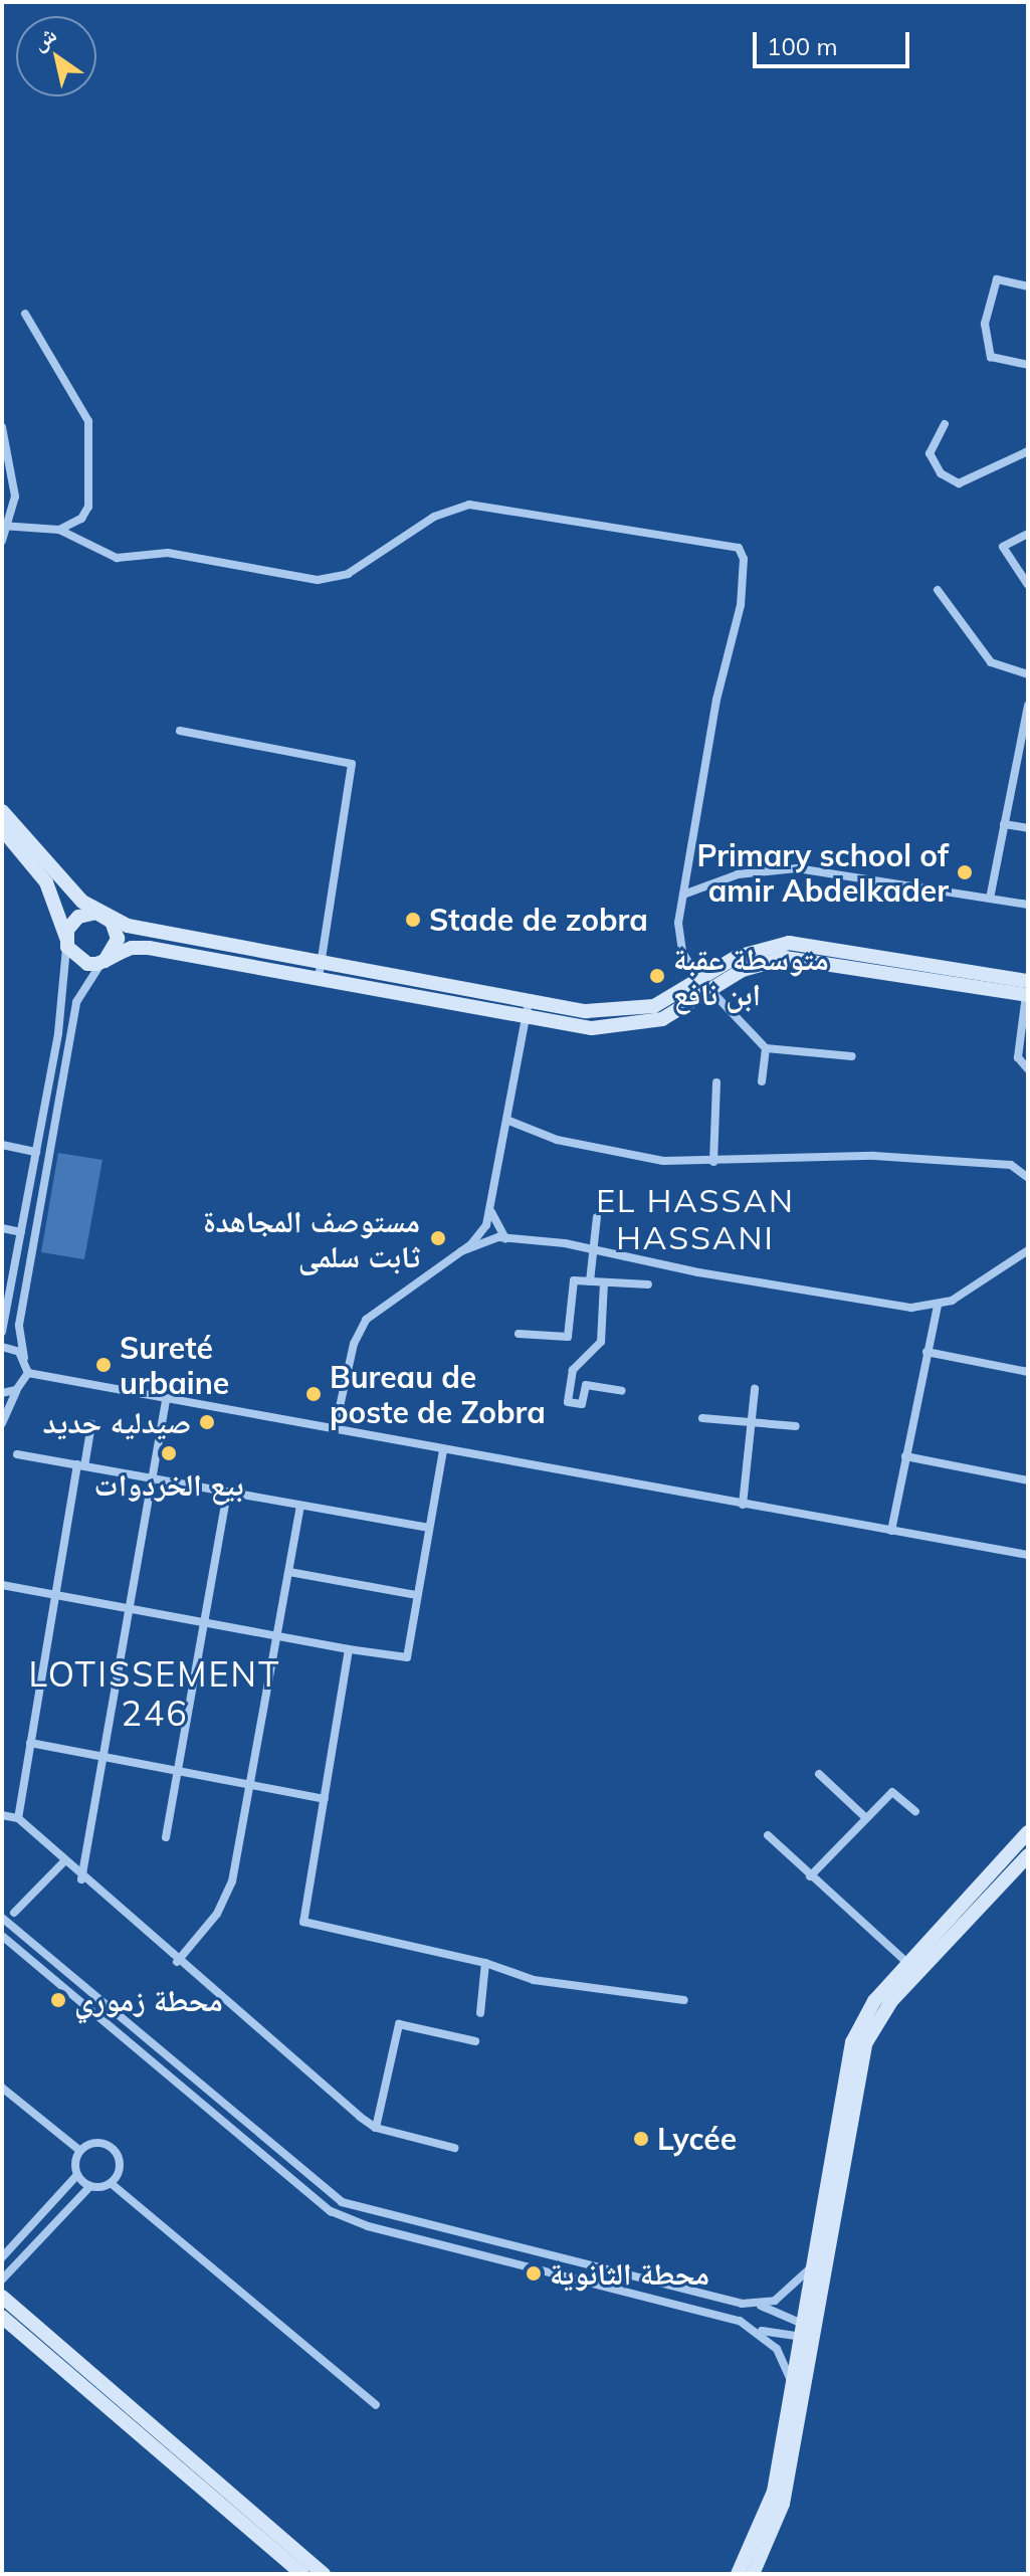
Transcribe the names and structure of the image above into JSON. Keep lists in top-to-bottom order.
{
  "districts": ["EL HASSAN HASSANI", "LOTISSEMENT 246"],
  "places": [
    "Primary school of amir Abdelkader",
    "Stade de zobra",
    "متوسطة عقبة ابن نافع",
    "مستوصف المجاهدة ثابت سلمى",
    "Sureté urbaine",
    "Bureau de poste de Zobra",
    "صيدليه حديد",
    "بيع الخردوات",
    "محطة زموري",
    "Lycée",
    "محطة الثانوية"
  ],
  "scale_bar": "100 m",
  "north": "top left"
}
